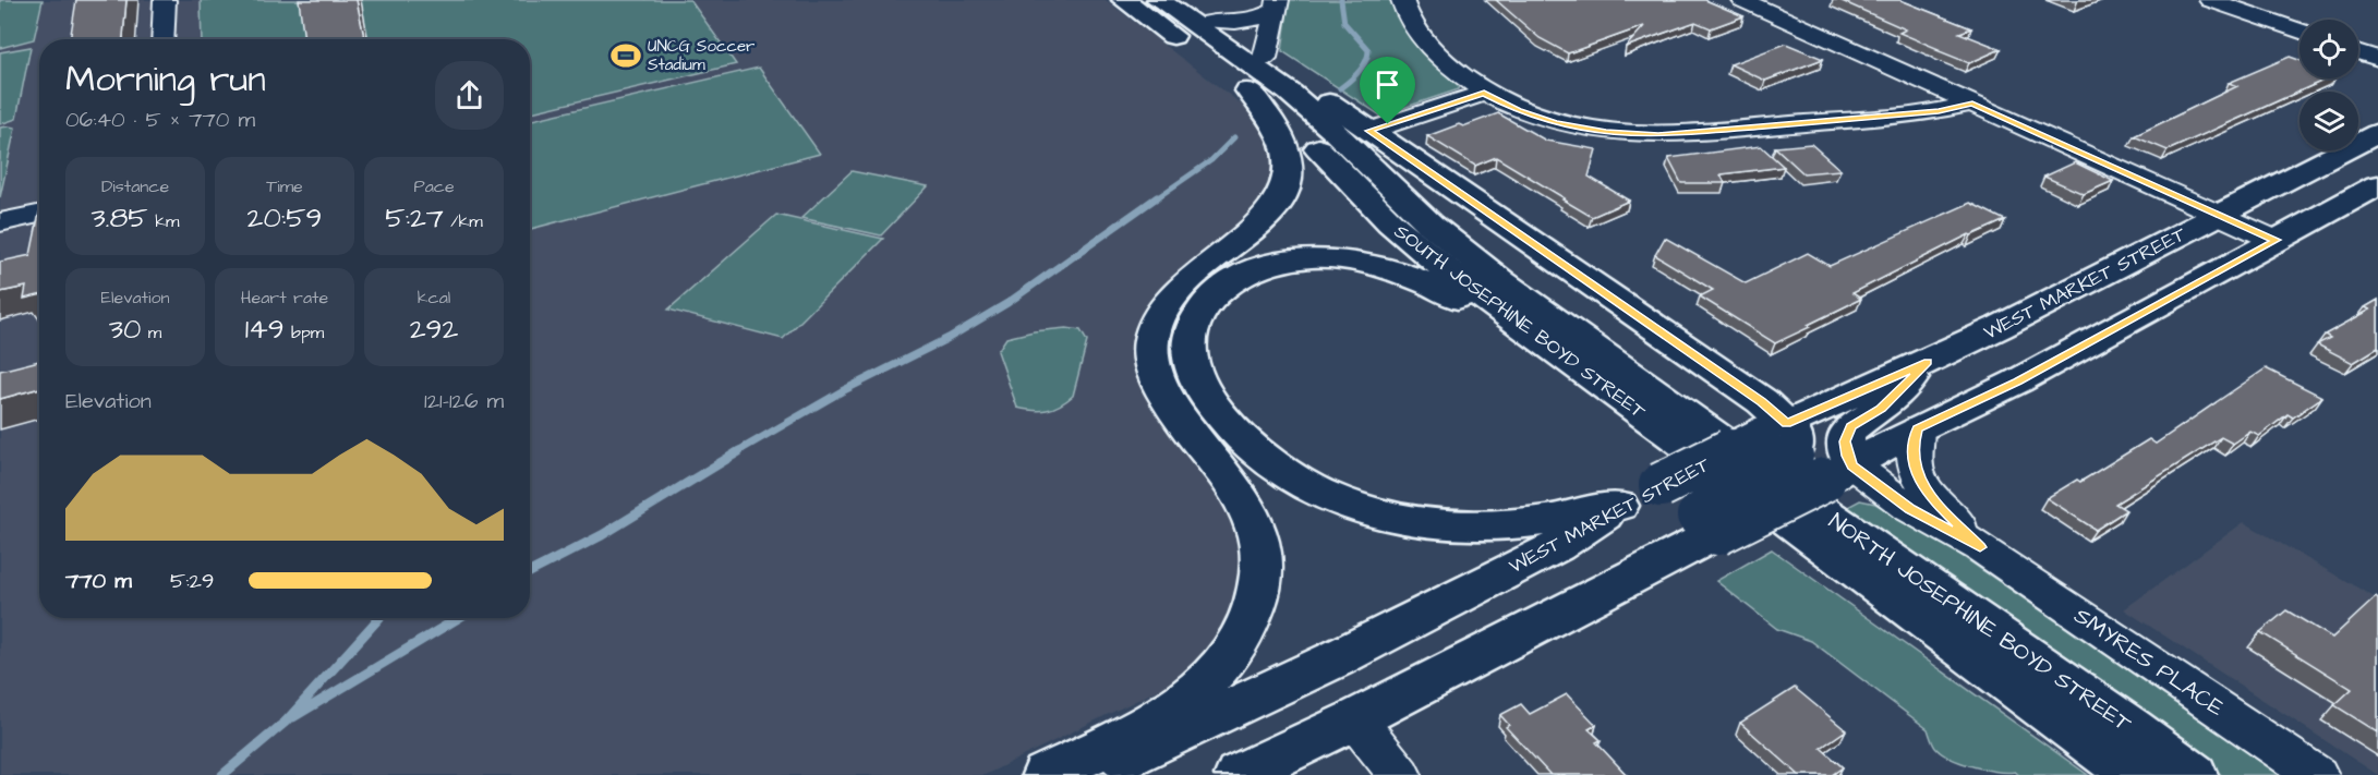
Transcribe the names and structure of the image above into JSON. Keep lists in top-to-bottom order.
{
  "streets": {
    "main road": ["WEST MARKET STREET", "SOUTH JOSEPHINE BOYD STREET", "NORTH JOSEPHINE BOYD STREET"],
    "street": ["SMYRES PLACE"]
  },
  "crossings": [
    ["WEST MARKET STREET", "SOUTH JOSEPHINE BOYD STREET"],
    ["WEST MARKET STREET", "NORTH JOSEPHINE BOYD STREET"],
    ["SOUTH JOSEPHINE BOYD STREET", "NORTH JOSEPHINE BOYD STREET"]
  ],
  "places": {
    "sports": ["UNCG Soccer Stadium"]
  },
  "page": {
    "heading": ["Morning run", "06:40 · 5 × 770 m"],
    "stats": [
      ["Distance", "3.85 km"],
      ["Time", "20:59"],
      ["Pace", "5:27 /km"],
      ["Elevation", "30 m"],
      ["Heart rate", "149 bpm"],
      ["kcal", "292"]
    ],
    "chart": ["Elevation", "121–126 m"],
    "list": [
      {
        "name": "770 m",
        "note": "5:29"
      }
    ]
  }
}
